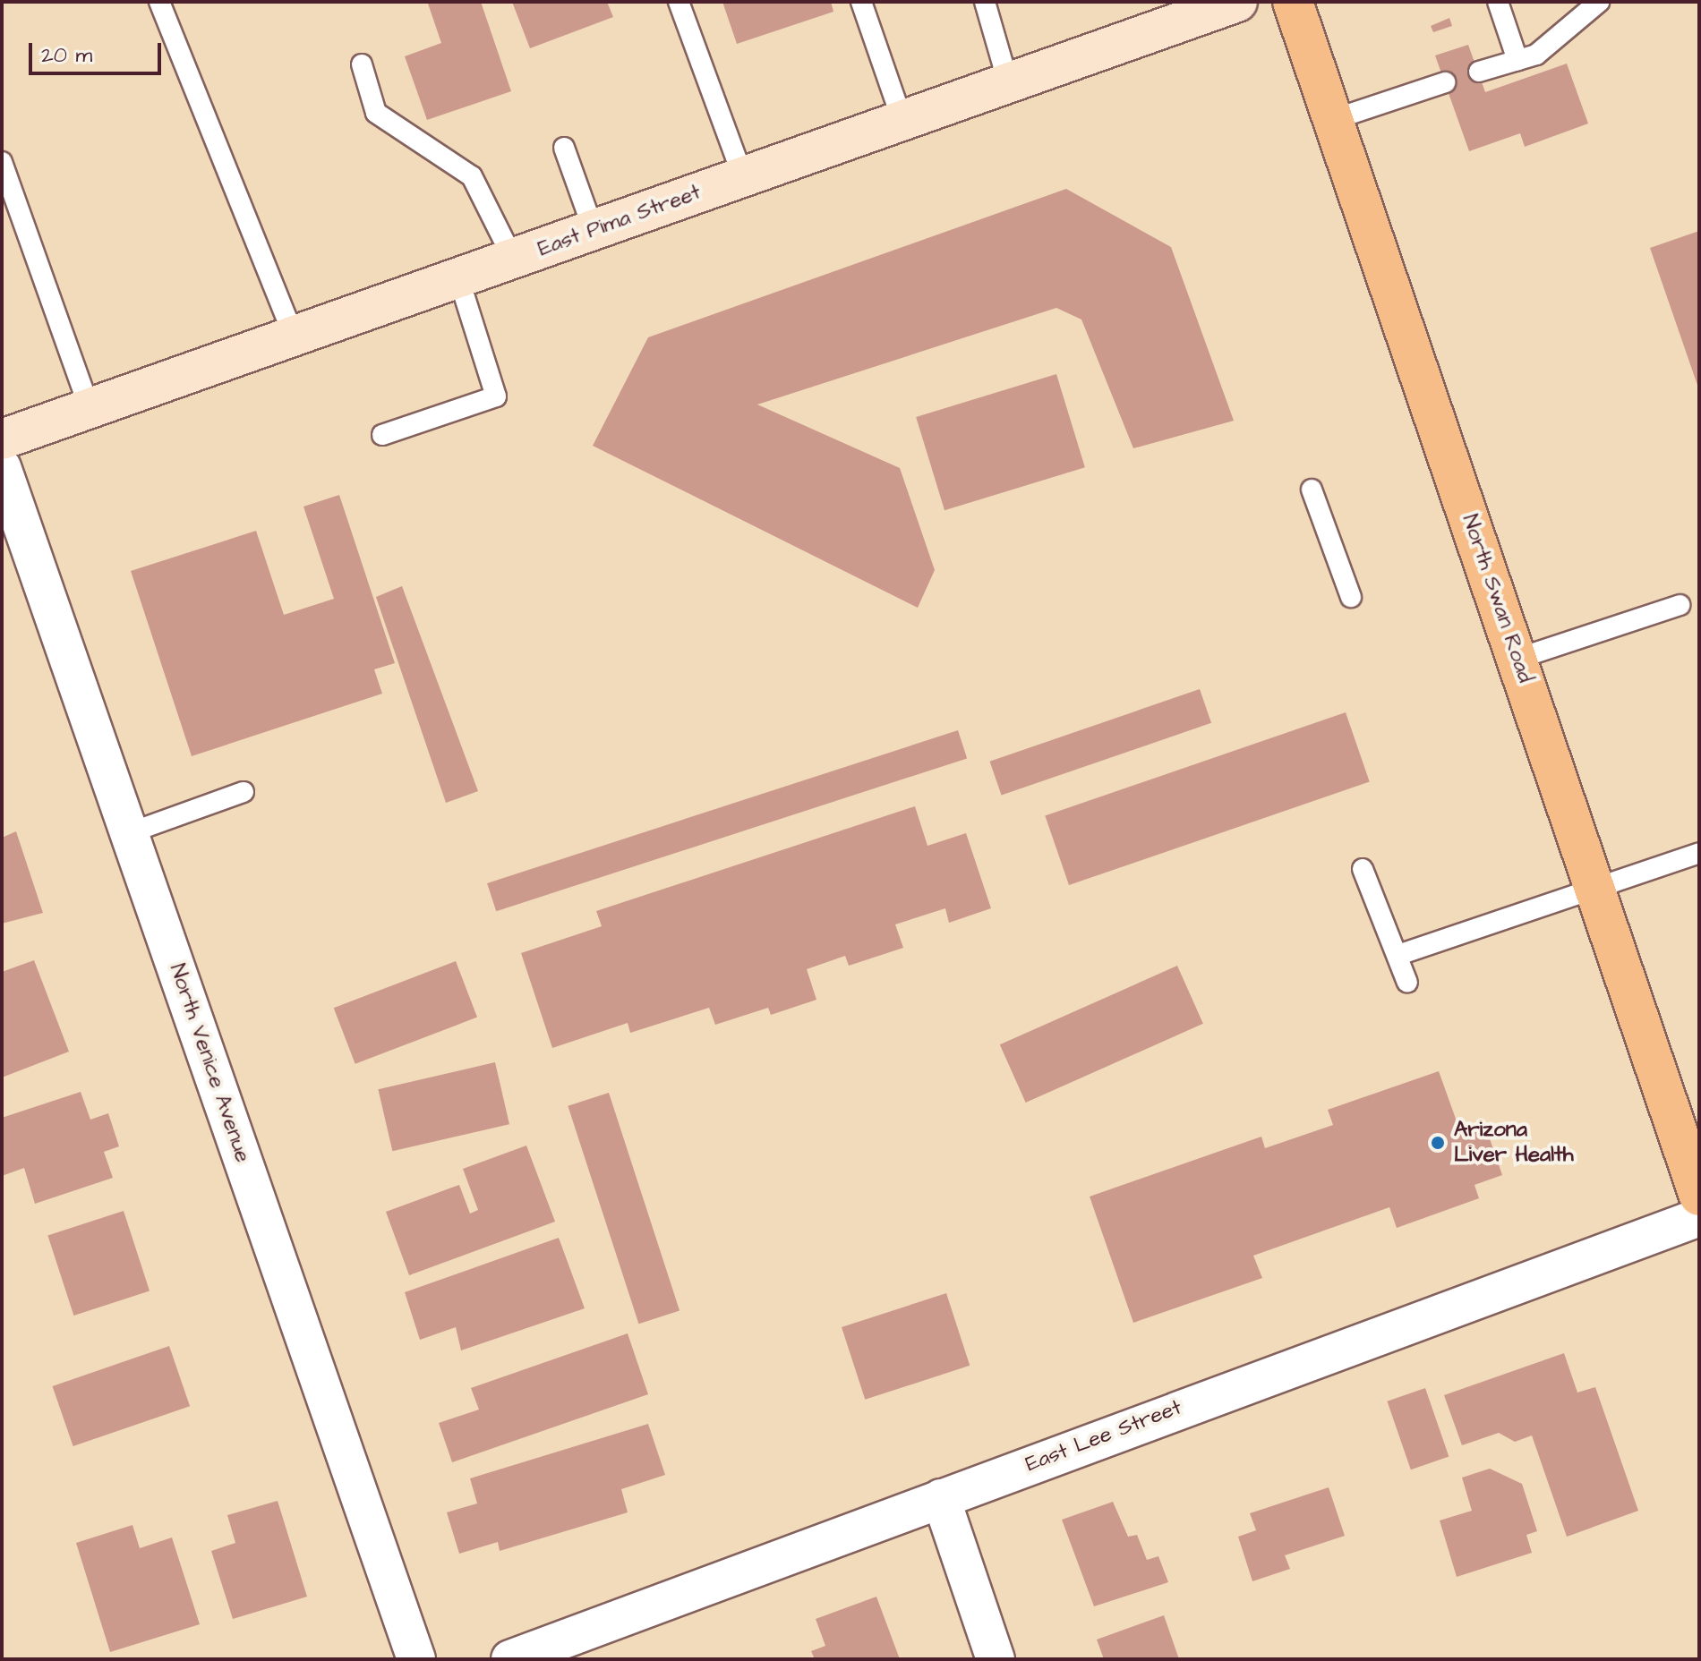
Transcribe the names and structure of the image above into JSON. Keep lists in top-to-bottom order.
{
  "streets": {
    "main road": ["North Swan Road"],
    "street": ["East Pima Street", "North Venice Avenue", "East Lee Street"]
  },
  "places": ["Arizona Liver Health"],
  "scale_bar": "20 m"
}
